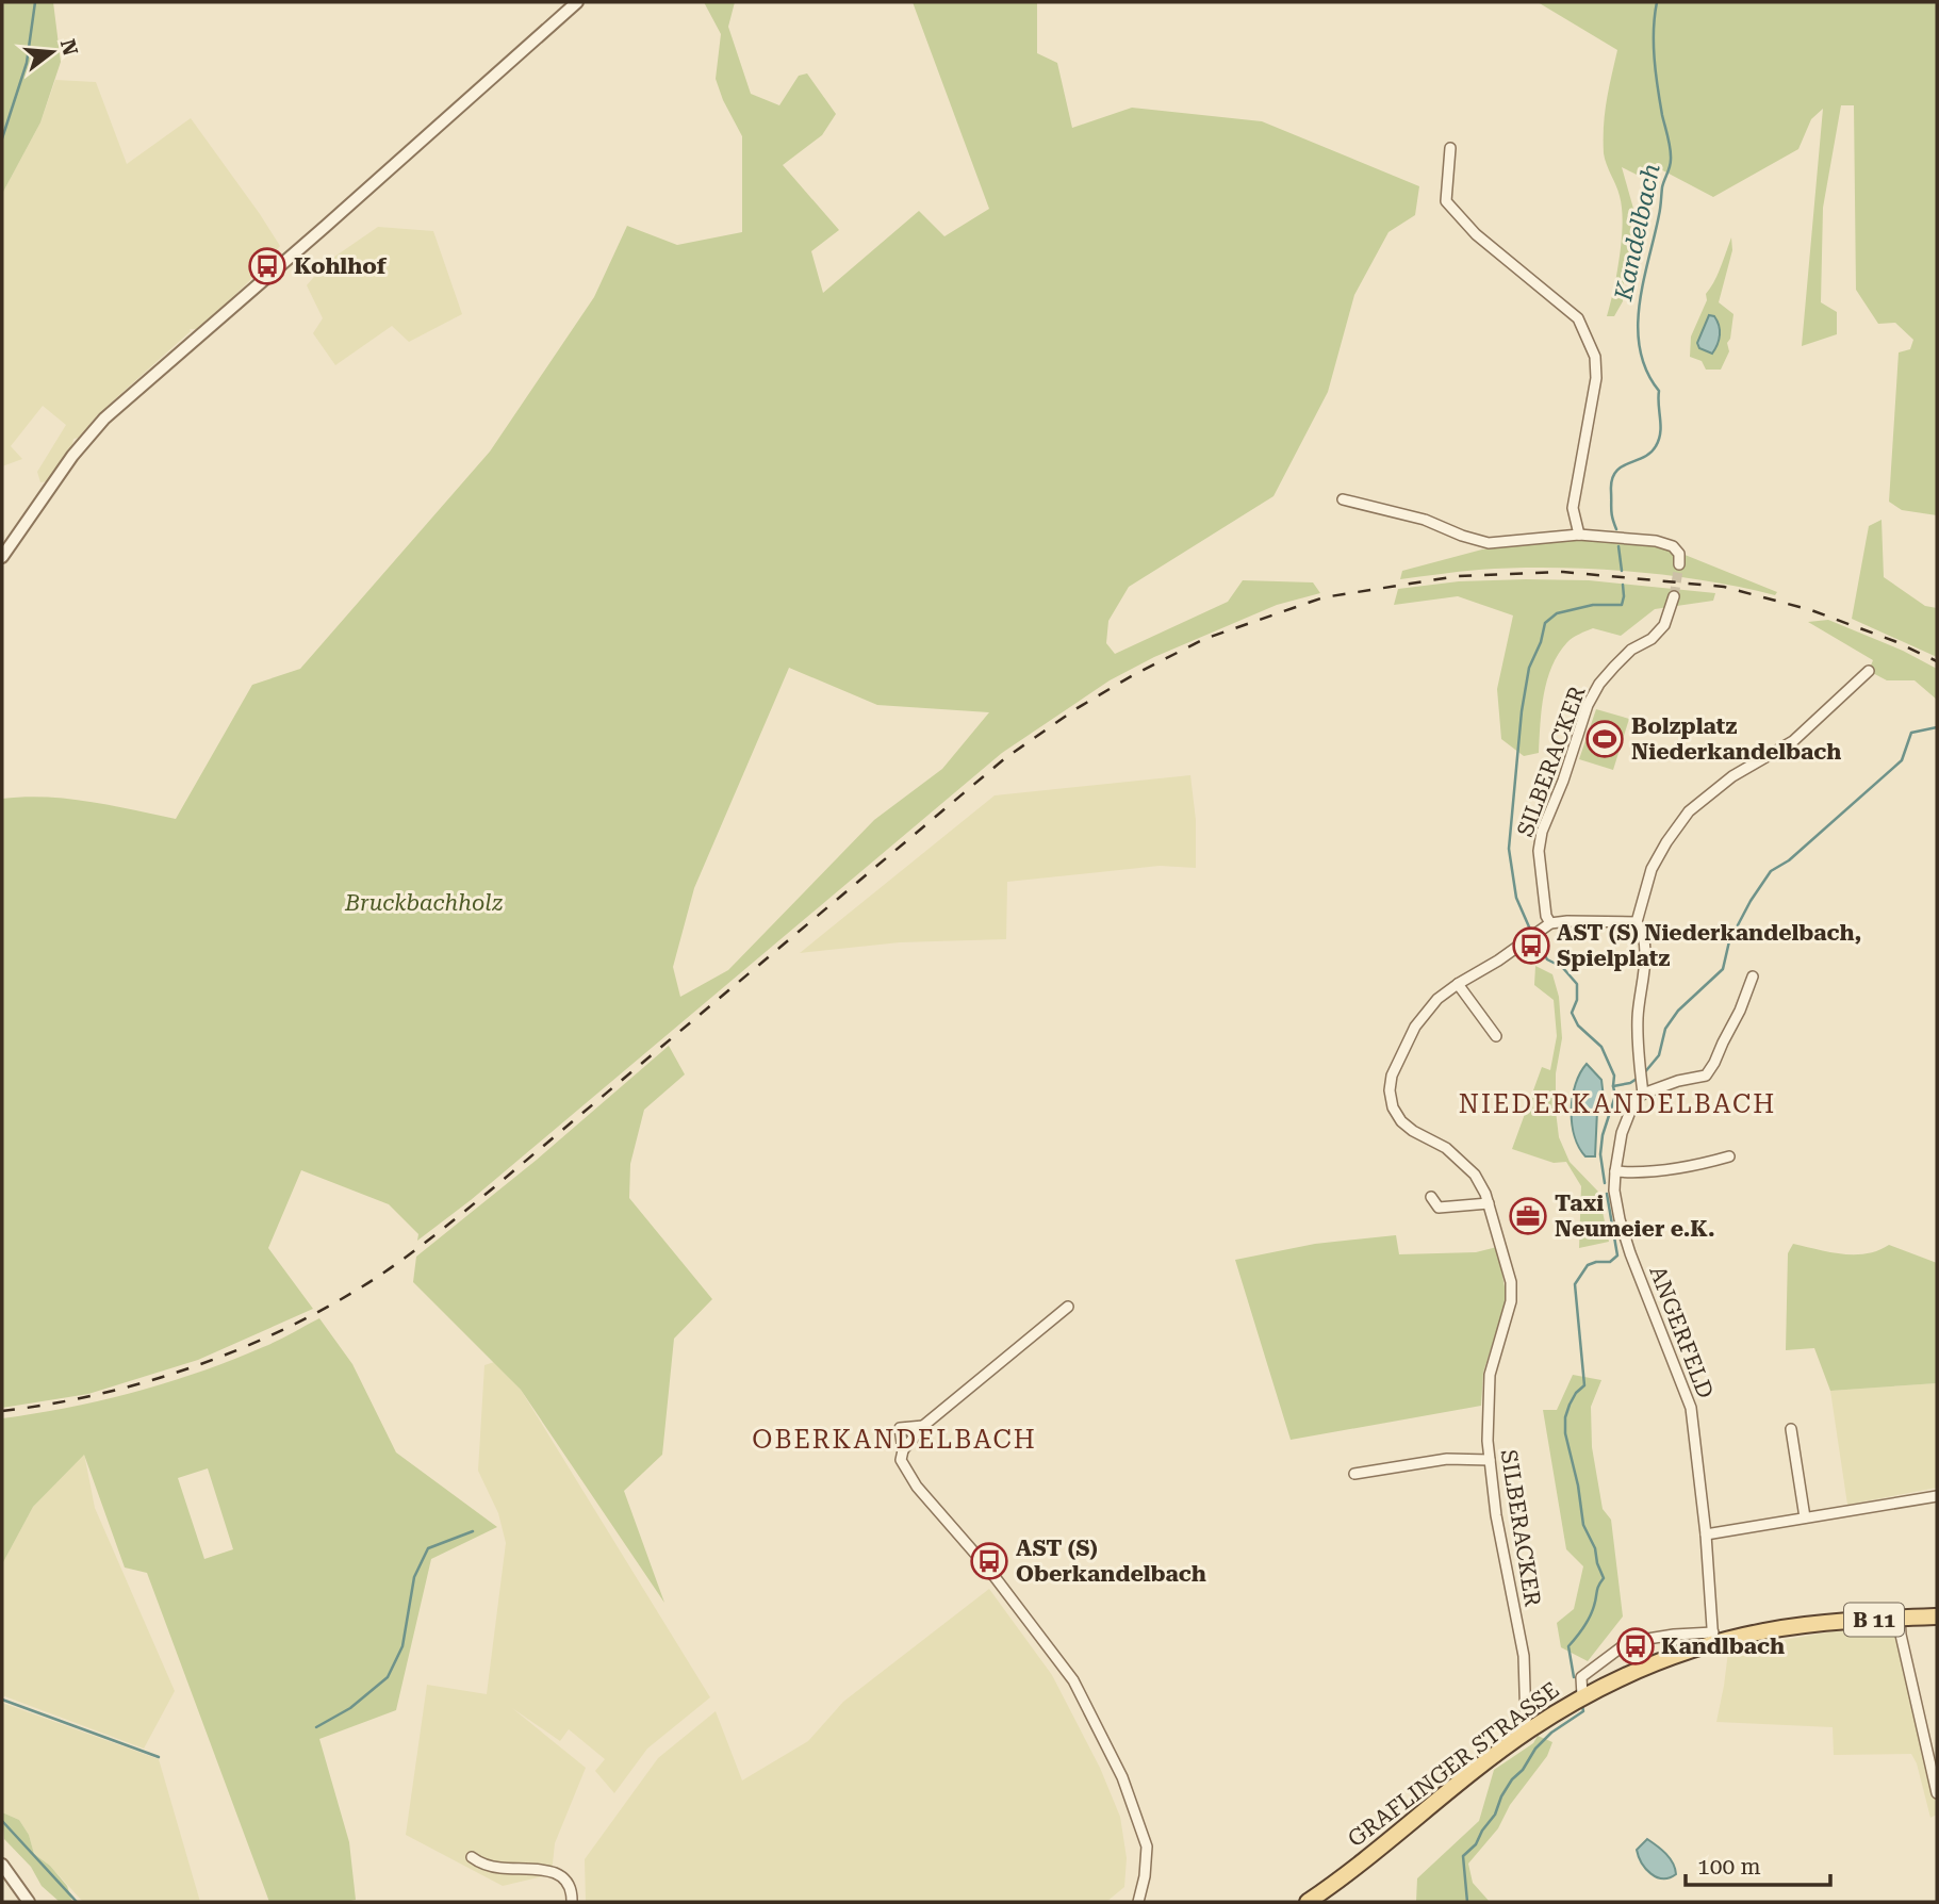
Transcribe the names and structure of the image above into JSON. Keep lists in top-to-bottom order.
{
  "streets": {
    "main road": ["B 11", "GRAFLINGER STRASSE"],
    "street": ["SILBERACKER", "ANGERFELD"]
  },
  "crossings": [
    ["SILBERACKER", "GRAFLINGER STRASSE"],
    ["ANGERFELD", "GRAFLINGER STRASSE"]
  ],
  "districts": ["NIEDERKANDELBACH", "OBERKANDELBACH"],
  "water": ["Kandelbach"],
  "parks": ["Bruckbachholz"],
  "places": {
    "bus stop": [
      "Kohlhof",
      "AST (S) Niederkandelbach, Spielplatz",
      "AST (S) Oberkandelbach",
      "Kandlbach"
    ],
    "sports": ["Bolzplatz Niederkandelbach"],
    "office": ["Taxi Neumeier e.K."]
  },
  "scale_bar": "100 m",
  "north": "right"
}
